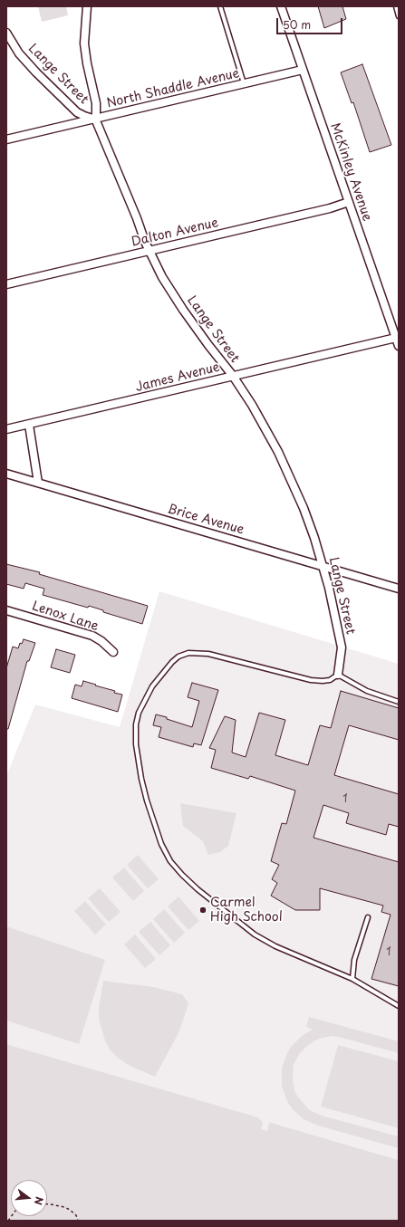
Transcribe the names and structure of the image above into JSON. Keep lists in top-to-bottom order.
{
  "streets": {
    "street": [
      "Lange Street",
      "North Shaddle Avenue",
      "McKinley Avenue",
      "Dalton Avenue",
      "James Avenue",
      "Brice Avenue",
      "Lenox Lane"
    ]
  },
  "crossings": [
    ["Lange Street", "North Shaddle Avenue"],
    ["Lange Street", "Dalton Avenue"],
    ["Lange Street", "James Avenue"],
    ["Lange Street", "Brice Avenue"],
    ["North Shaddle Avenue", "McKinley Avenue"],
    ["McKinley Avenue", "Dalton Avenue"],
    ["McKinley Avenue", "James Avenue"]
  ],
  "places": ["Carmel High School"],
  "house_numbers": ["1", "1"],
  "scale_bar": "50 m",
  "north": "right"
}
